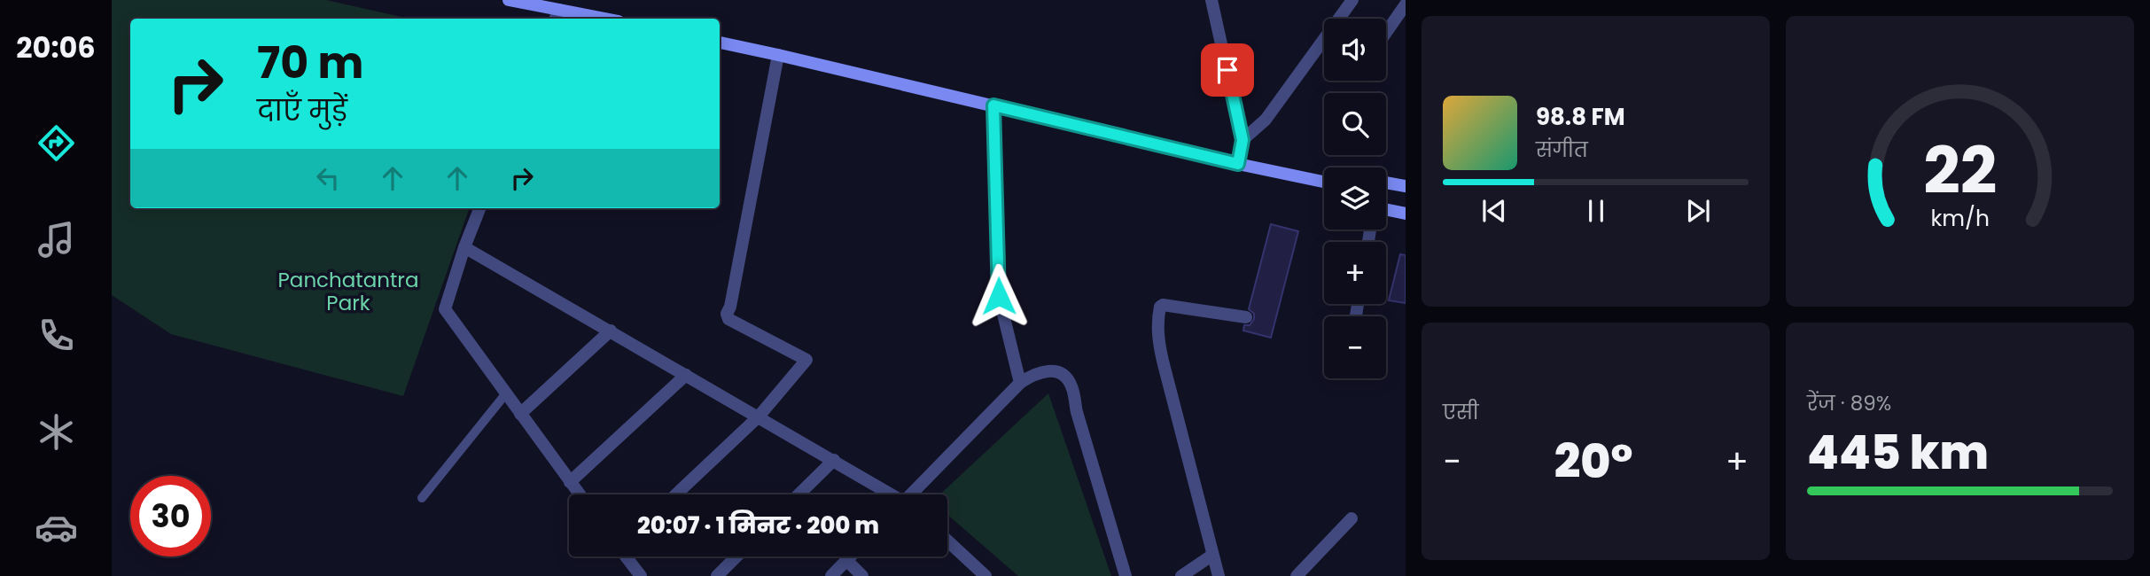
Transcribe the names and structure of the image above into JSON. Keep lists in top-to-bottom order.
{
  "parks": ["Panchatantra Park"],
  "page": {
    "tabs": "20:06",
    "map_buttons": ["+", "−"],
    "turn": ["70 m", "दाएँ मुड़ें"],
    "song": ["98.8 FM", "संगीत"],
    "tile": [
      "एसी",
      ["रेंज · 89%", "445 km"]
    ],
    "heat": ["−", "20°", "+"],
    "limit": "30",
    "trip": "20:07 · 1 मिनट · 200 m",
    "gauge": ["22", "km/h"]
  }
}
